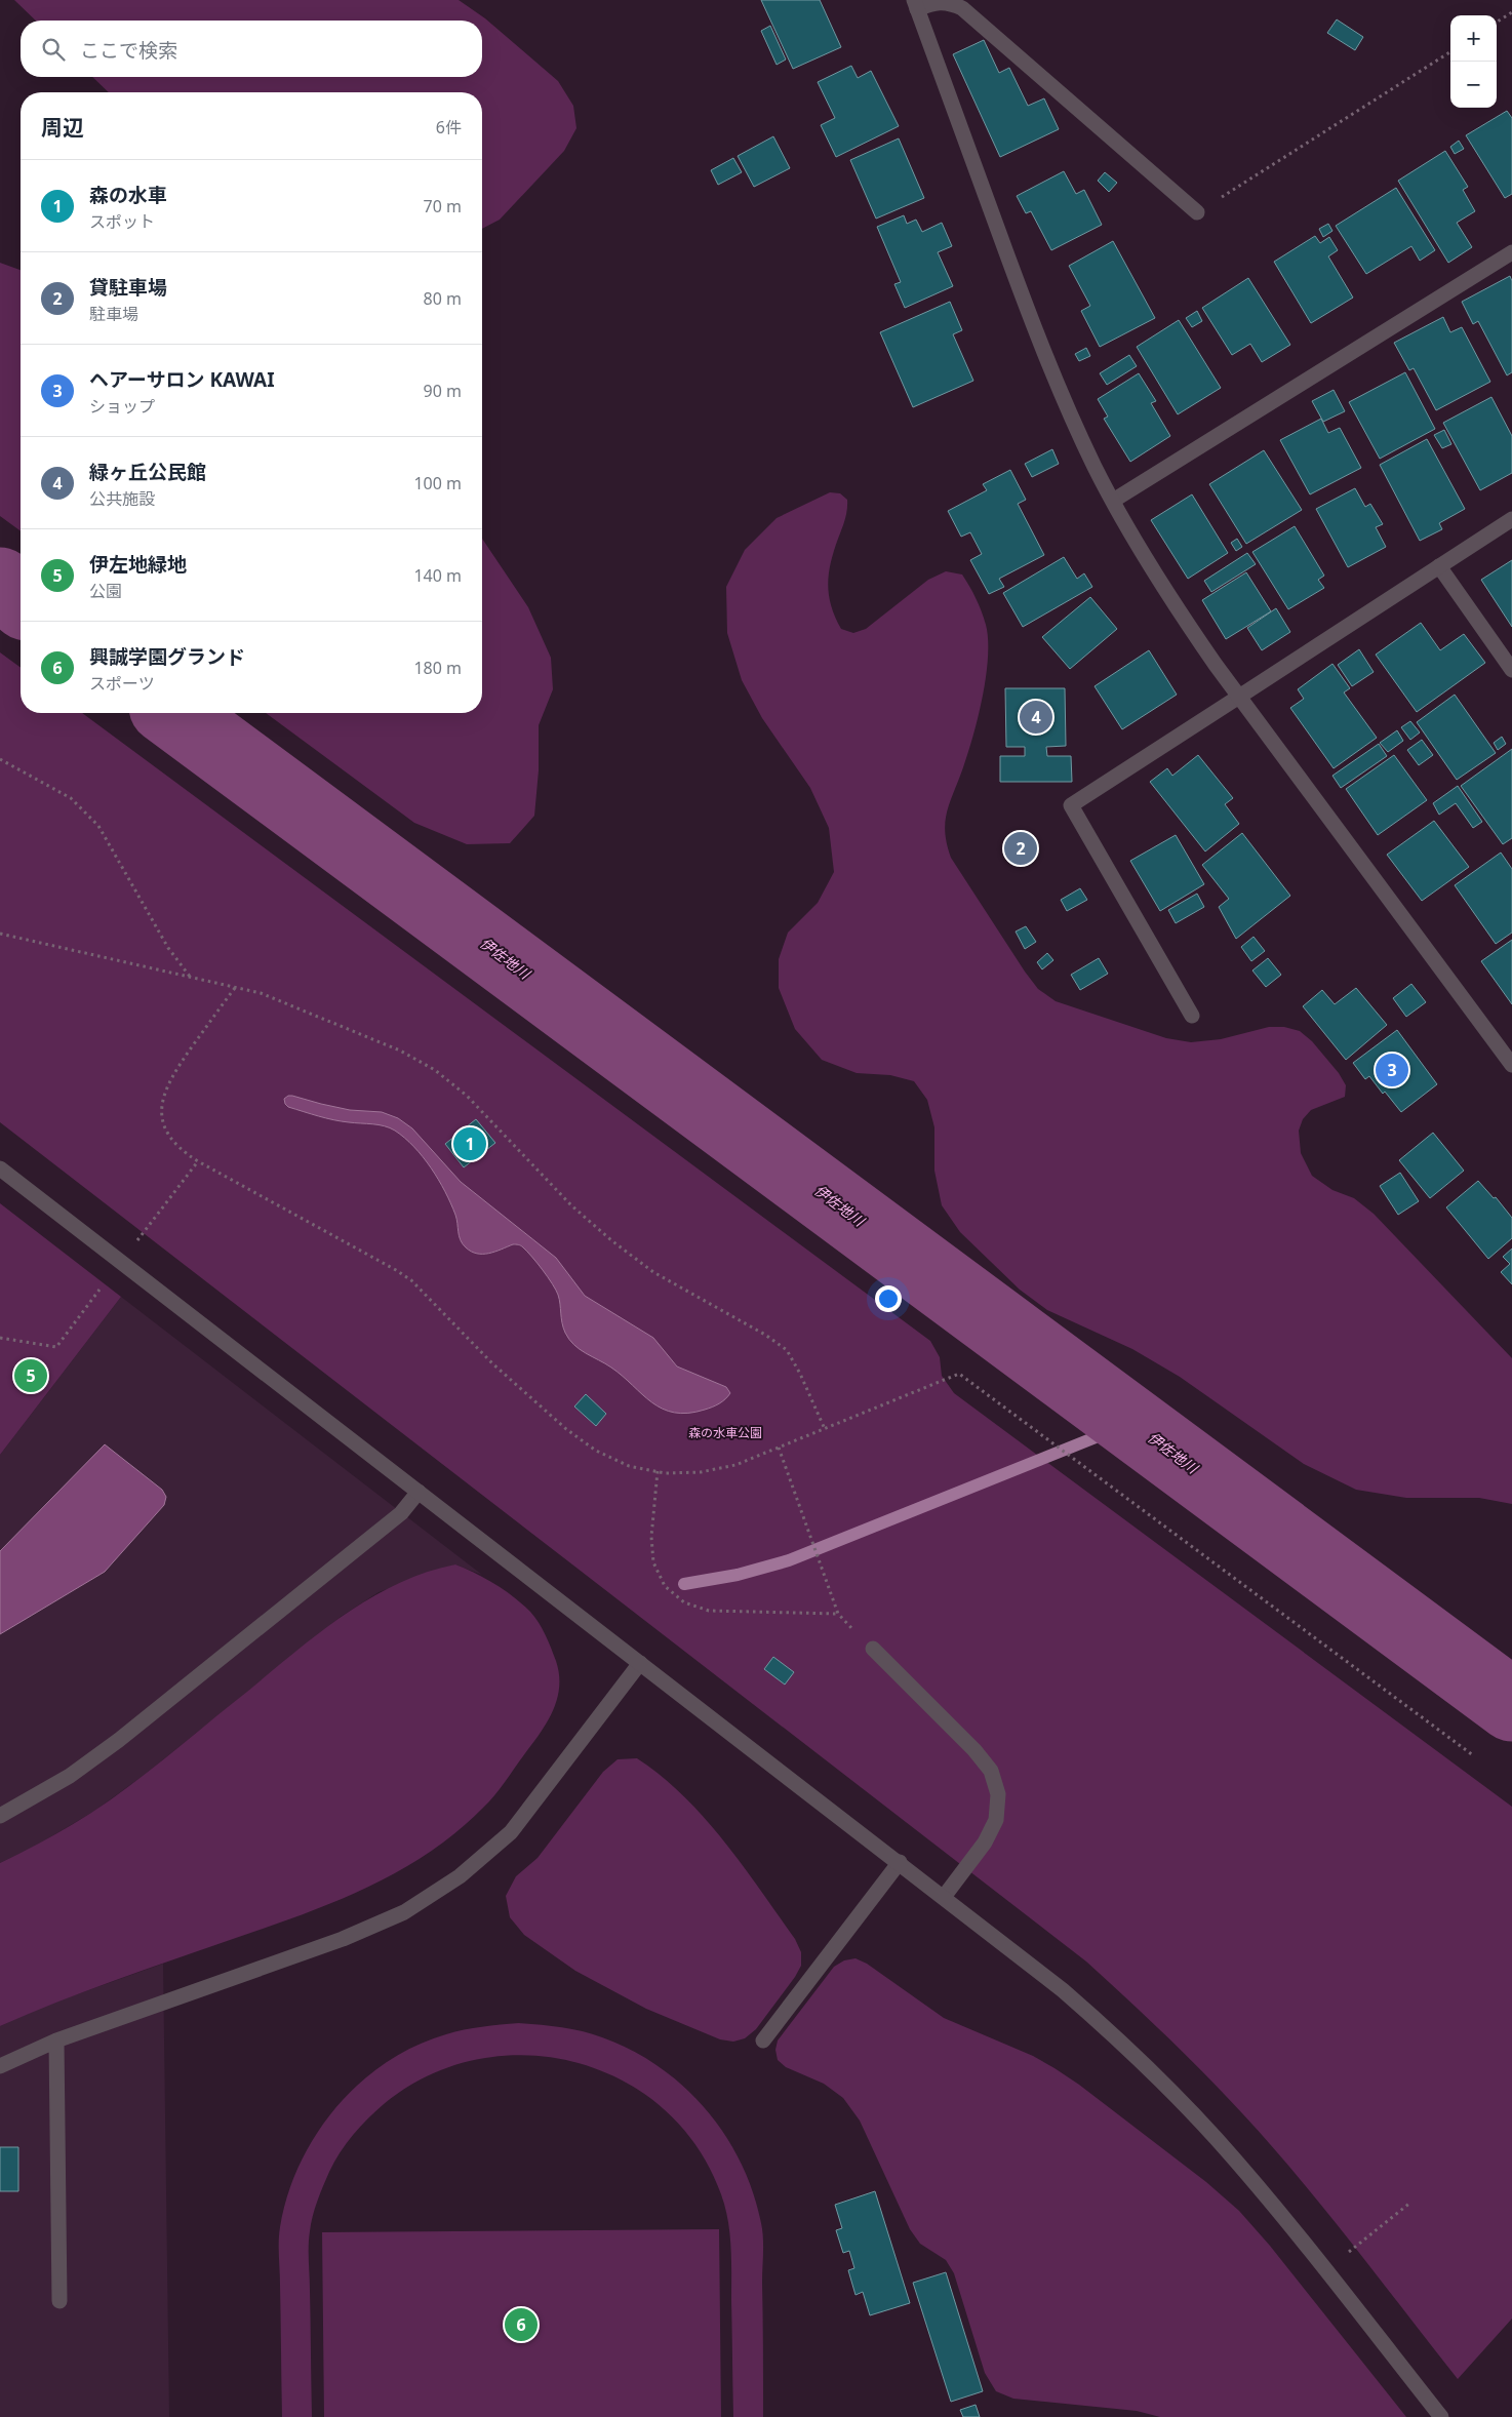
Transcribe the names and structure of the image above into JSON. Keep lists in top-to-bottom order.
{
  "water": ["伊佐地川"],
  "parks": ["森の水車公園"],
  "page": {
    "map_buttons": ["+", "−"],
    "search": "ここで検索",
    "heading": ["周辺", "6件"],
    "list": [
      {
        "mark": "1",
        "name": "森の水車",
        "note": "スポット",
        "value": "70 m"
      },
      {
        "mark": "2",
        "name": "貸駐車場",
        "note": "駐車場",
        "value": "80 m"
      },
      {
        "mark": "3",
        "name": "ヘアーサロン KAWAI",
        "note": "ショップ",
        "value": "90 m"
      },
      {
        "mark": "4",
        "name": "緑ヶ丘公民館",
        "note": "公共施設",
        "value": "100 m"
      },
      {
        "mark": "5",
        "name": "伊左地緑地",
        "note": "公園",
        "value": "140 m"
      },
      {
        "mark": "6",
        "name": "興誠学園グランド",
        "note": "スポーツ",
        "value": "180 m"
      }
    ],
    "pins": [
      "4",
      "2",
      "3",
      "1",
      "5",
      "6"
    ]
  }
}
